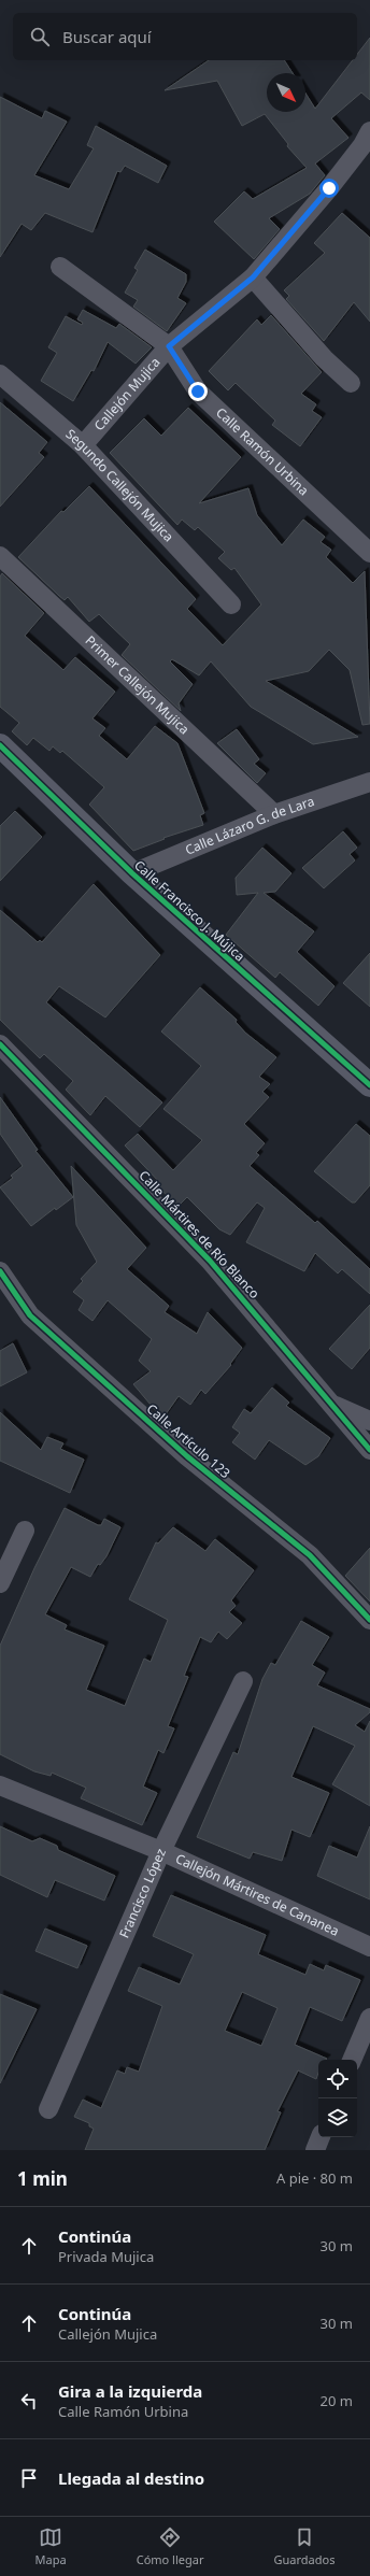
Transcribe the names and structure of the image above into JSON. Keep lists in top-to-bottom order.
{
  "streets": {
    "street": [
      "Callejón Mujica",
      "Calle Ramón Urbina",
      "Segundo Callejón Mujica",
      "Primer Callejón Mujica",
      "Calle Lázaro G. de Lara",
      "Calle Francisco J. Mújica",
      "Calle Mártires de Río Blanco",
      "Calle Artículo 123",
      "Francisco López",
      "Callejón Mártires de Cananea"
    ]
  },
  "crossings": [
    ["Callejón Mujica", "Calle Ramón Urbina"],
    ["Callejón Mujica", "Segundo Callejón Mujica"],
    ["Primer Callejón Mujica", "Calle Lázaro G. de Lara"],
    ["Calle Lázaro G. de Lara", "Calle Francisco J. Mújica"],
    ["Francisco López", "Callejón Mártires de Cananea"]
  ],
  "north": "bottom right",
  "page": {
    "search": "Buscar aquí",
    "heading": ["1 min", "A pie · 80 m"],
    "list": [
      ["Continúa", "Privada Mujica", "30 m"],
      ["Continúa", "Callejón Mujica", "30 m"],
      ["Gira a la izquierda", "Calle Ramón Urbina", "20 m"],
      "Llegada al destino"
    ],
    "nav": ["Mapa", "Cómo llegar", "Guardados"]
  }
}
